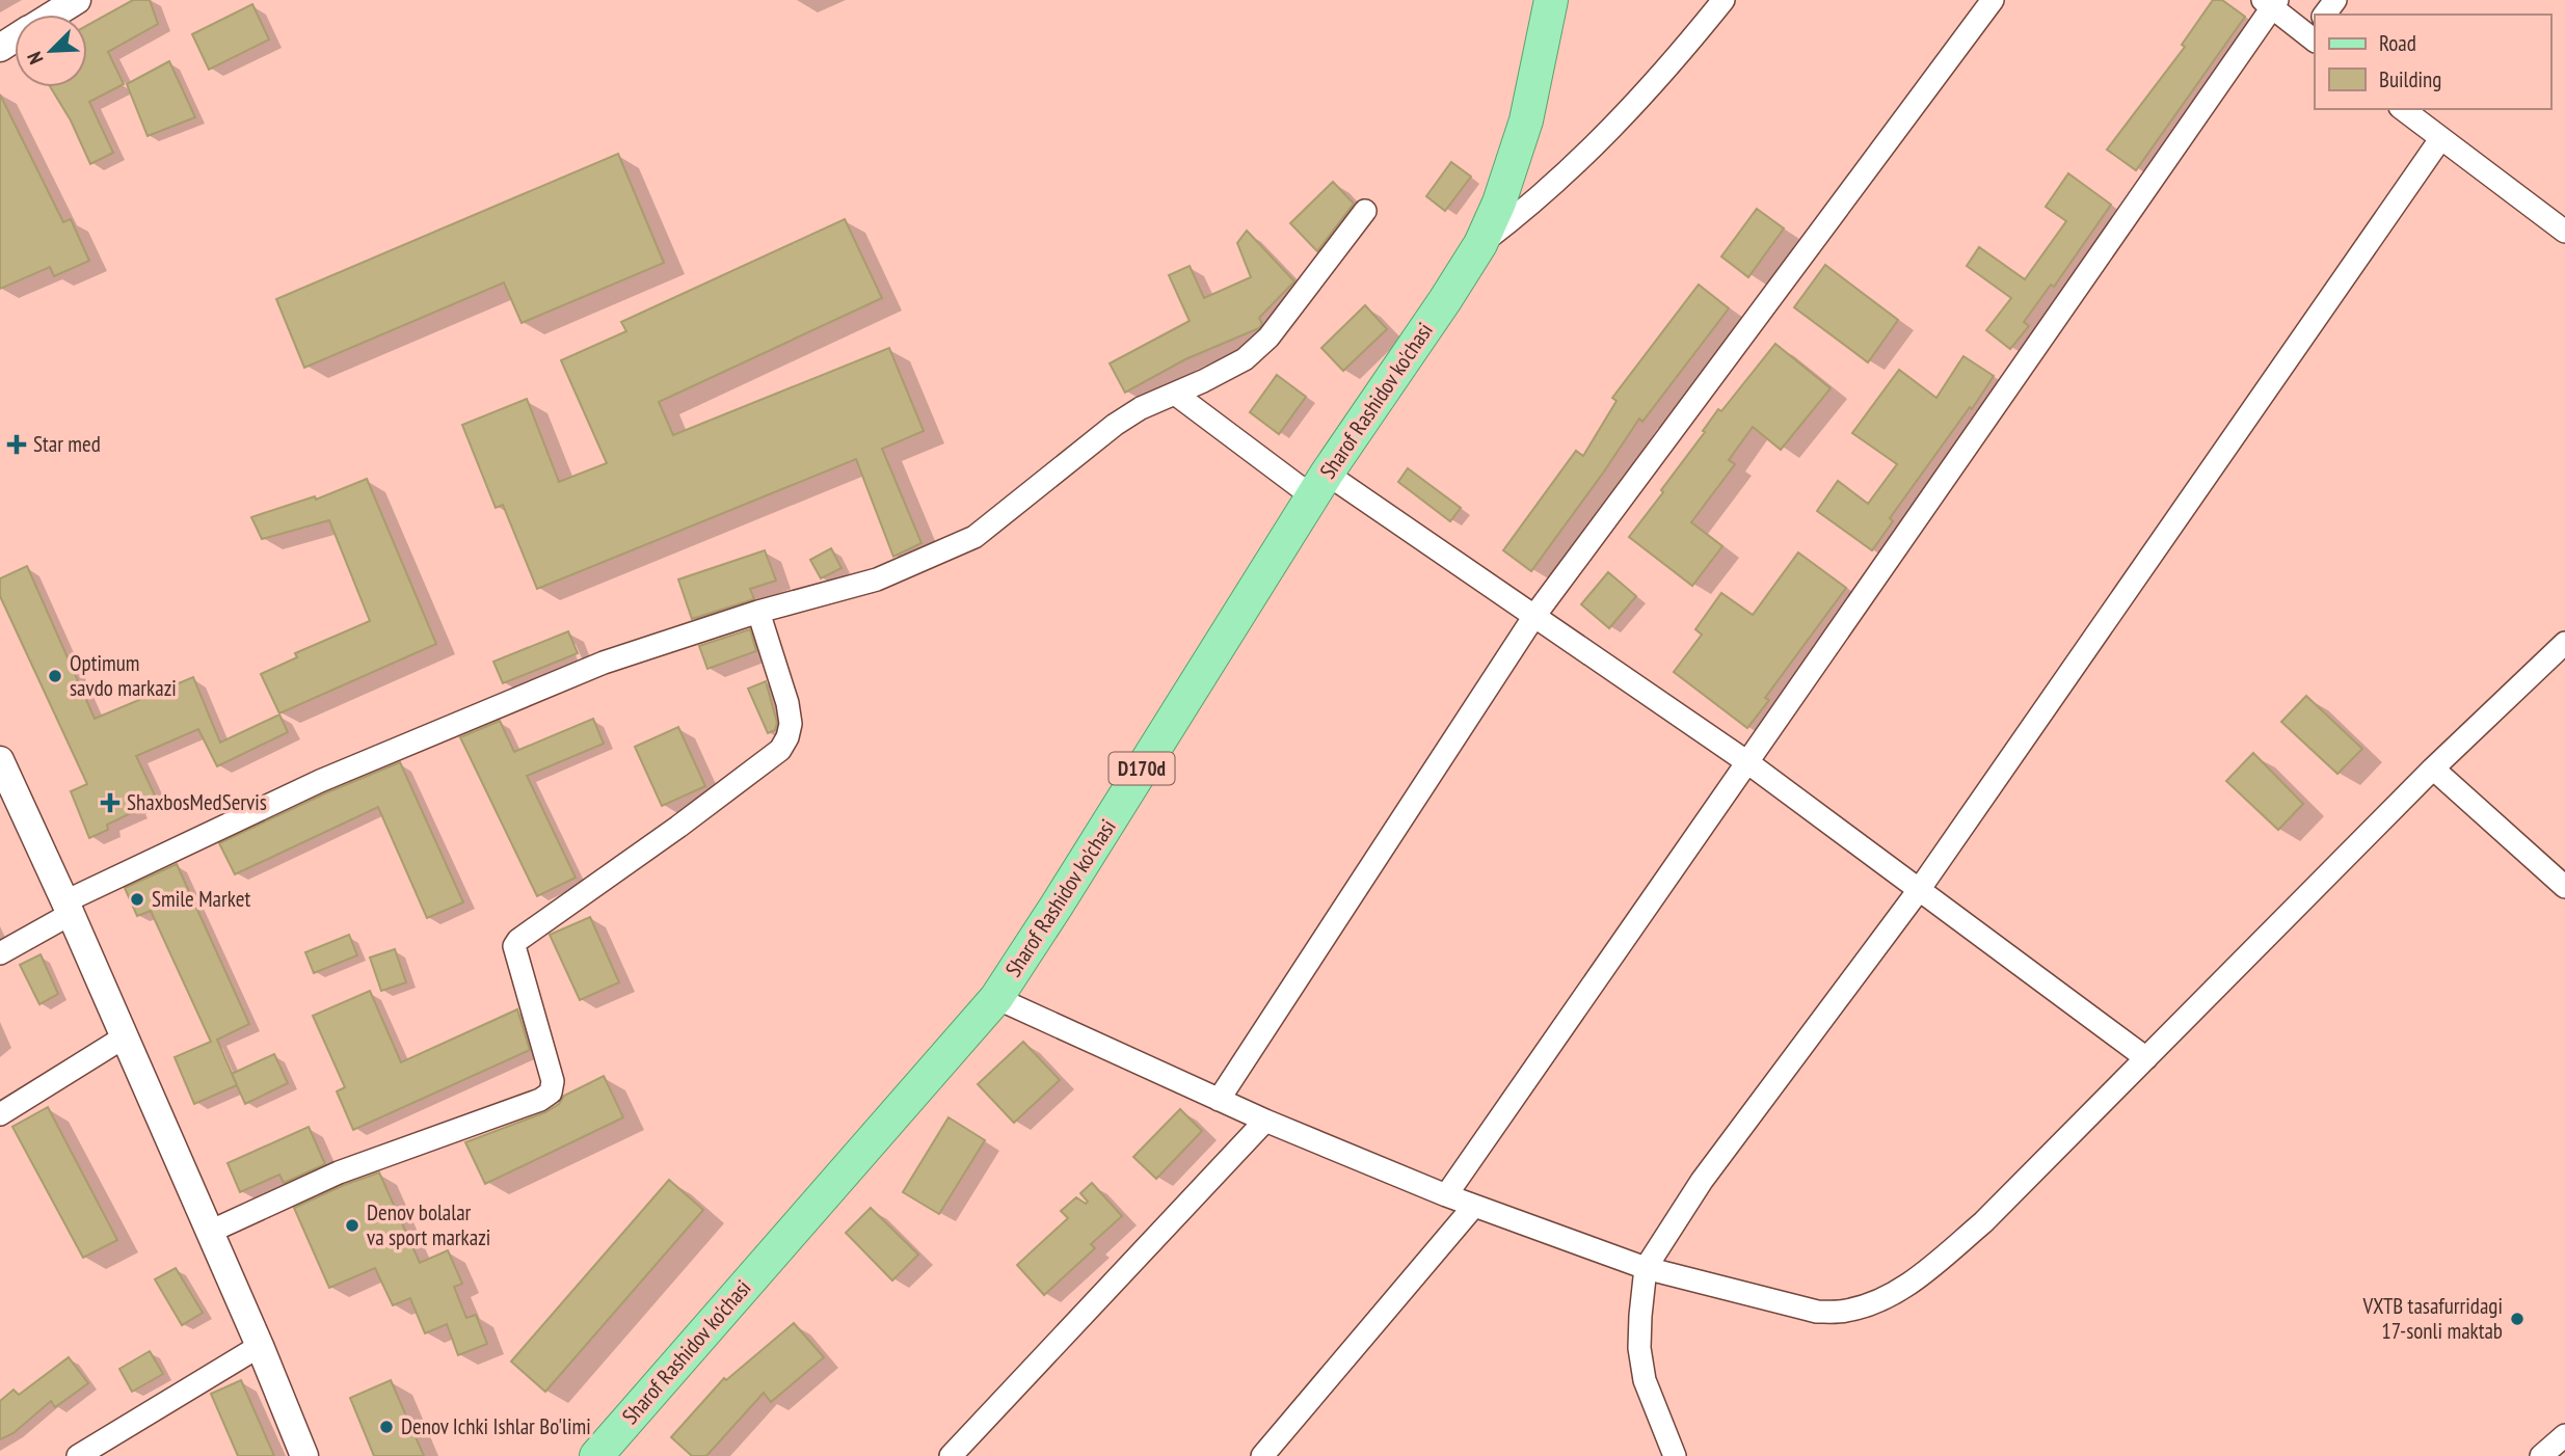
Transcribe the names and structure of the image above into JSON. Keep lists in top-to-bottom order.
{
  "streets": {
    "main road": ["Sharof Rashidov ko'chasi", "D170d"]
  },
  "places": {
    "health": ["Star med", "ShaxbosMedServis"],
    "other": [
      "Optimum savdo markazi",
      "Smile Market",
      "Denov bolalar va sport markazi",
      "VXTB tasafurridagi 17-sonli maktab",
      "Denov Ichki Ishlar Bo'limi"
    ]
  },
  "legend": ["Road", "Building"],
  "north": "bottom left"
}
